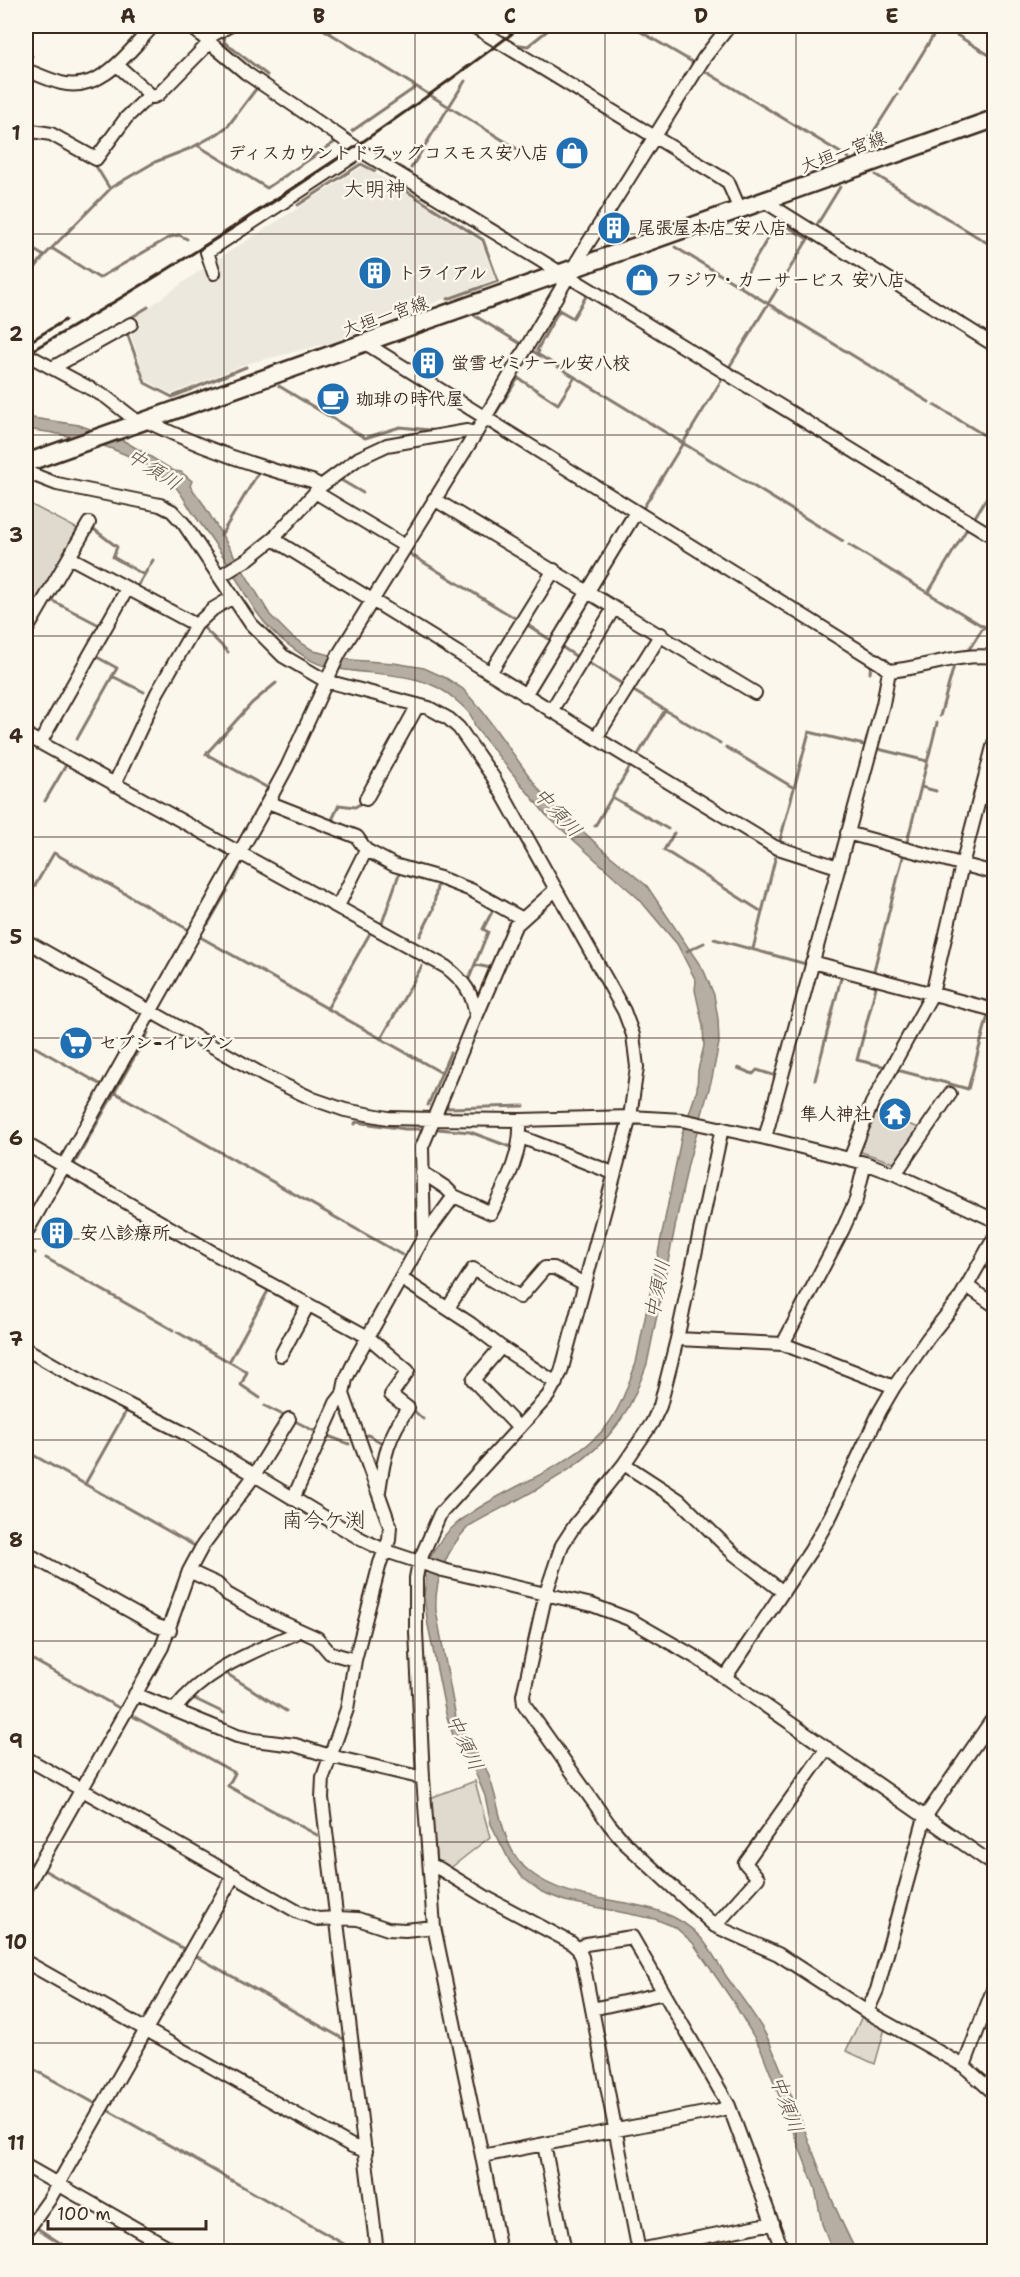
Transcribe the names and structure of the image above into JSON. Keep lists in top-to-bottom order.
{
  "streets": {
    "main road": ["大垣一宮線"]
  },
  "districts": ["大明神", "南今ケ渕"],
  "water": ["中須川"],
  "places": {
    "shop": ["ディスカウントドラッグコスモス安八店", "フジワ・カーサービス 安八店"],
    "building": [
      "尾張屋本店 安八店",
      "トライアル",
      "蛍雪ゼミナール安八校",
      "安八診療所"
    ],
    "cafe": ["珈琲の時代屋"],
    "supermarket": ["セブン-イレブン"],
    "temple": ["隼人神社"]
  },
  "scale_bar": "100 m",
  "grid": {
    "columns": [
      "A",
      "B",
      "C",
      "D",
      "E"
    ],
    "rows": [
      "1",
      "2",
      "3",
      "4",
      "5",
      "6",
      "7",
      "8",
      "9",
      "10",
      "11"
    ]
  }
}
